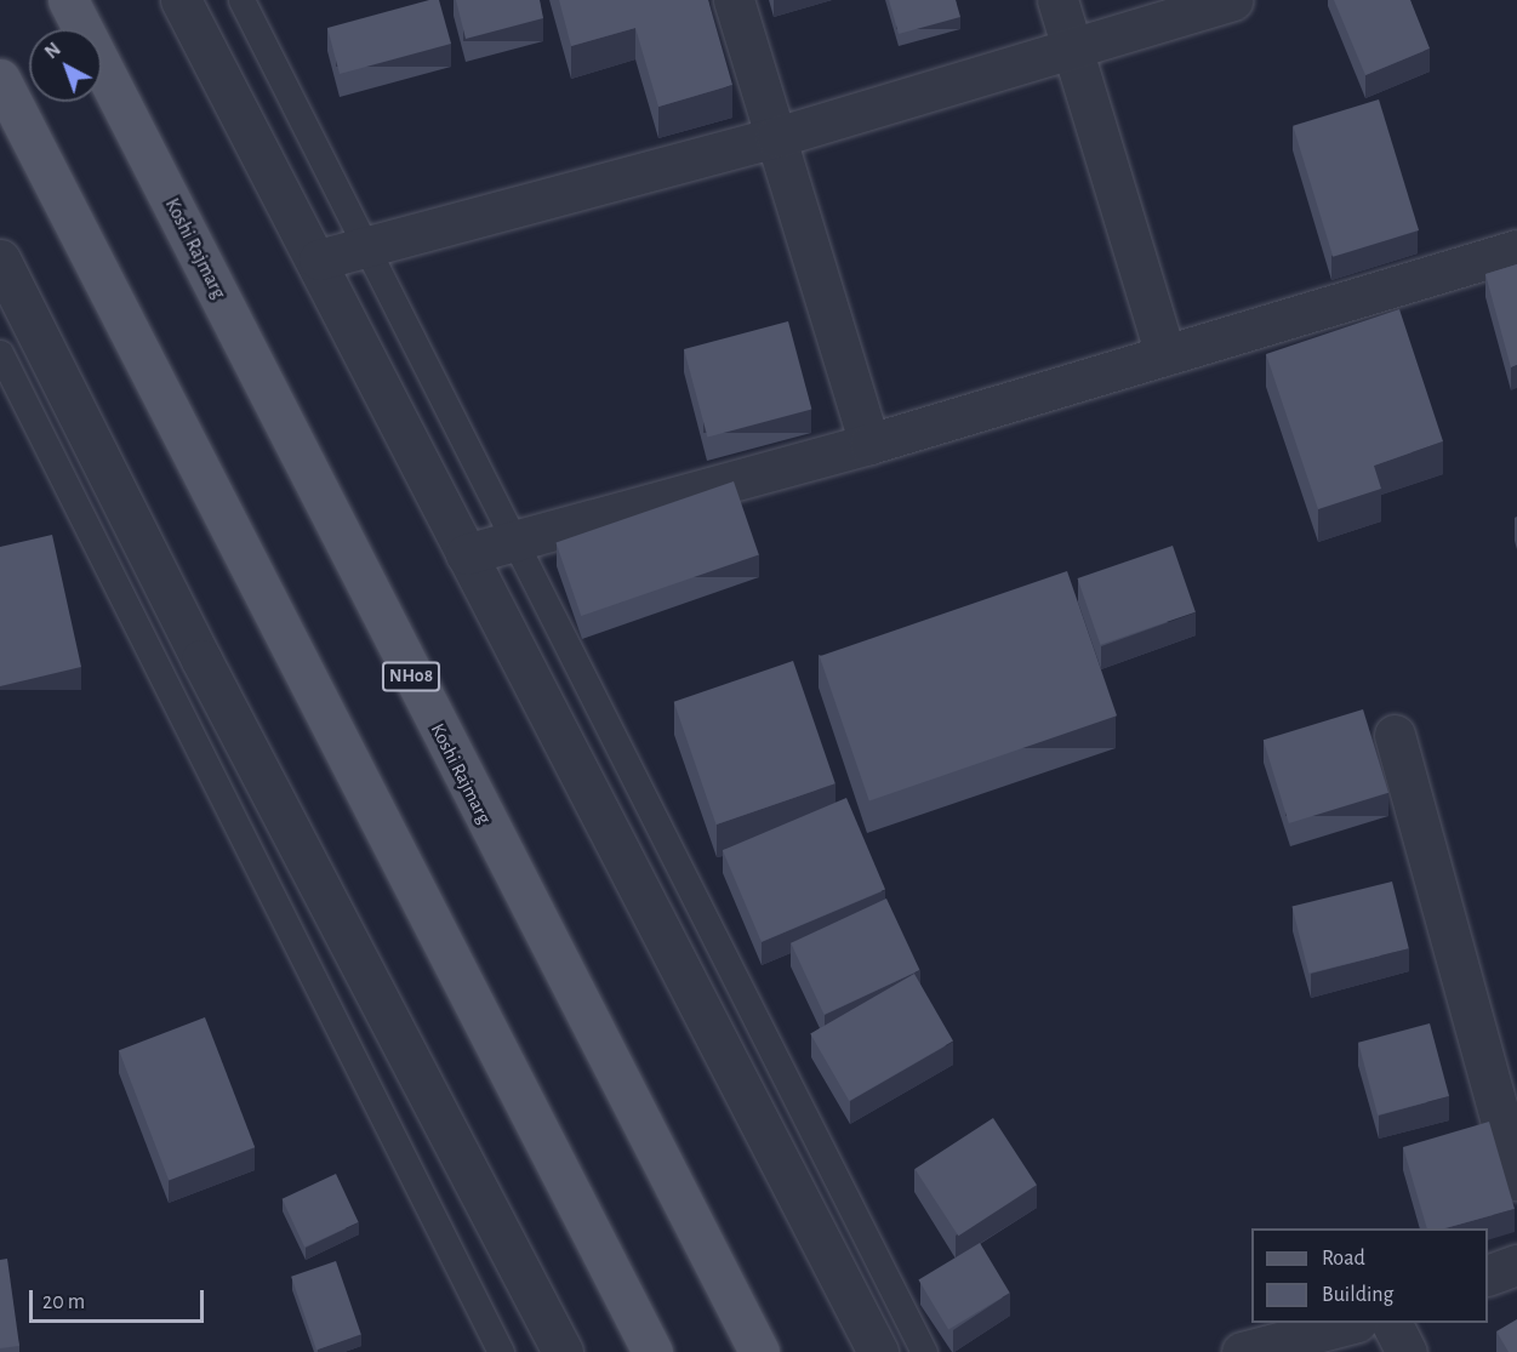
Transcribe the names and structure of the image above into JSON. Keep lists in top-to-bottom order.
{
  "streets": {
    "main road": ["Koshi Rajmarg", "NH08"]
  },
  "legend": ["Road", "Building"],
  "scale_bar": "20 m",
  "north": "top left"
}
